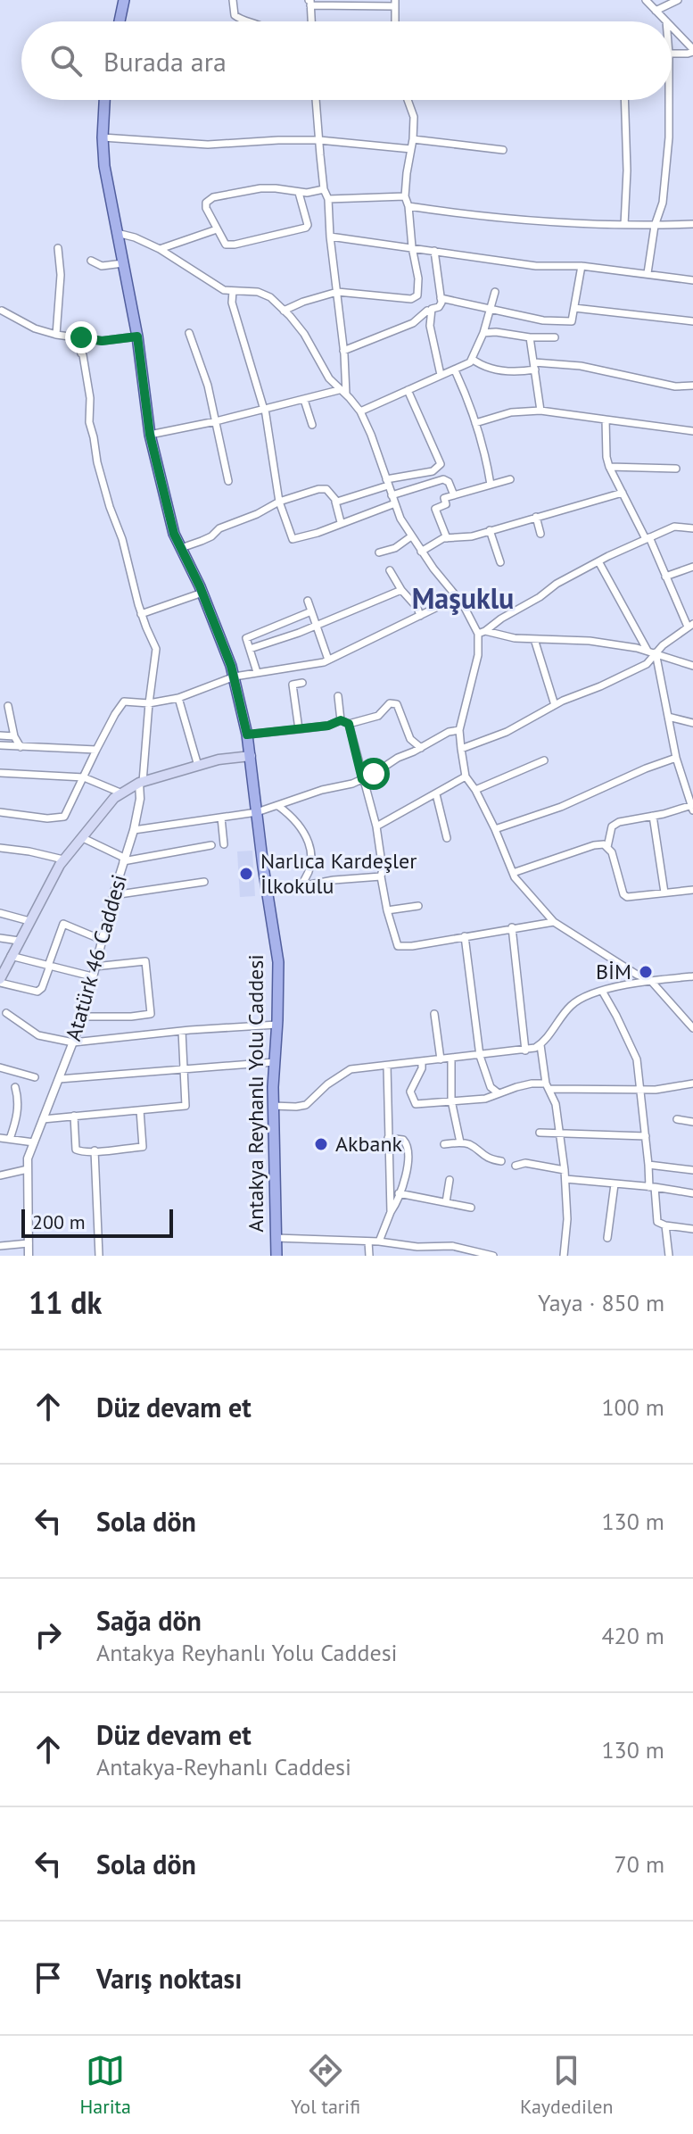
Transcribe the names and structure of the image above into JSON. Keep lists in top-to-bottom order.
{
  "streets": {
    "main road": ["Antakya Reyhanlı Yolu Caddesi"],
    "street": ["Atatürk 46 Caddesi"]
  },
  "districts": ["Maşuklu"],
  "places": ["Narlıca Kardeşler İlkokulu", "BİM", "Akbank"],
  "scale_bar": "200 m",
  "page": {
    "search": "Burada ara",
    "scale": "200 m",
    "heading": ["11 dk", "Yaya · 850 m"],
    "list": [
      ["Düz devam et", "100 m"],
      ["Sola dön", "130 m"],
      ["Sağa dön", "Antakya Reyhanlı Yolu Caddesi", "420 m"],
      ["Düz devam et", "Antakya-Reyhanlı Caddesi", "130 m"],
      ["Sola dön", "70 m"],
      "Varış noktası"
    ],
    "nav": ["Harita", "Yol tarifi", "Kaydedilen"]
  }
}
